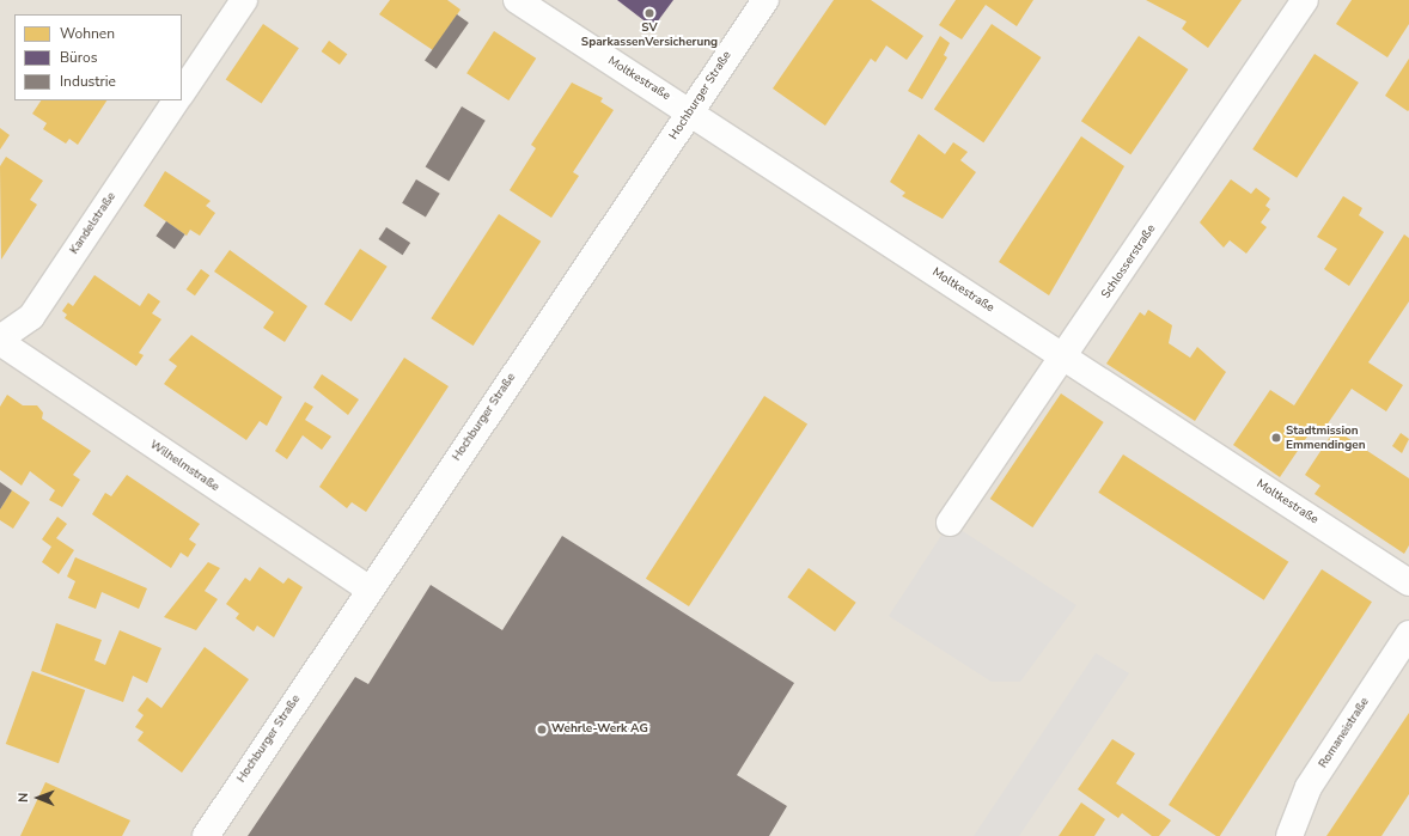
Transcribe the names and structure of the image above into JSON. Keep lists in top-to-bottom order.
{
  "streets": {
    "street": [
      "Moltkestraße",
      "Hochburger Straße",
      "Kandelstraße",
      "Schlosserstraße",
      "Wilhelmstraße",
      "Romaneistraße"
    ]
  },
  "crossings": [
    ["Moltkestraße", "Hochburger Straße"],
    ["Moltkestraße", "Schlosserstraße"],
    ["Hochburger Straße", "Wilhelmstraße"]
  ],
  "places": ["SV SparkassenVersicherung", "Stadtmission Emmendingen", "Wehrle-Werk AG"],
  "legend": ["Wohnen", "Büros", "Industrie"],
  "north": "left"
}
